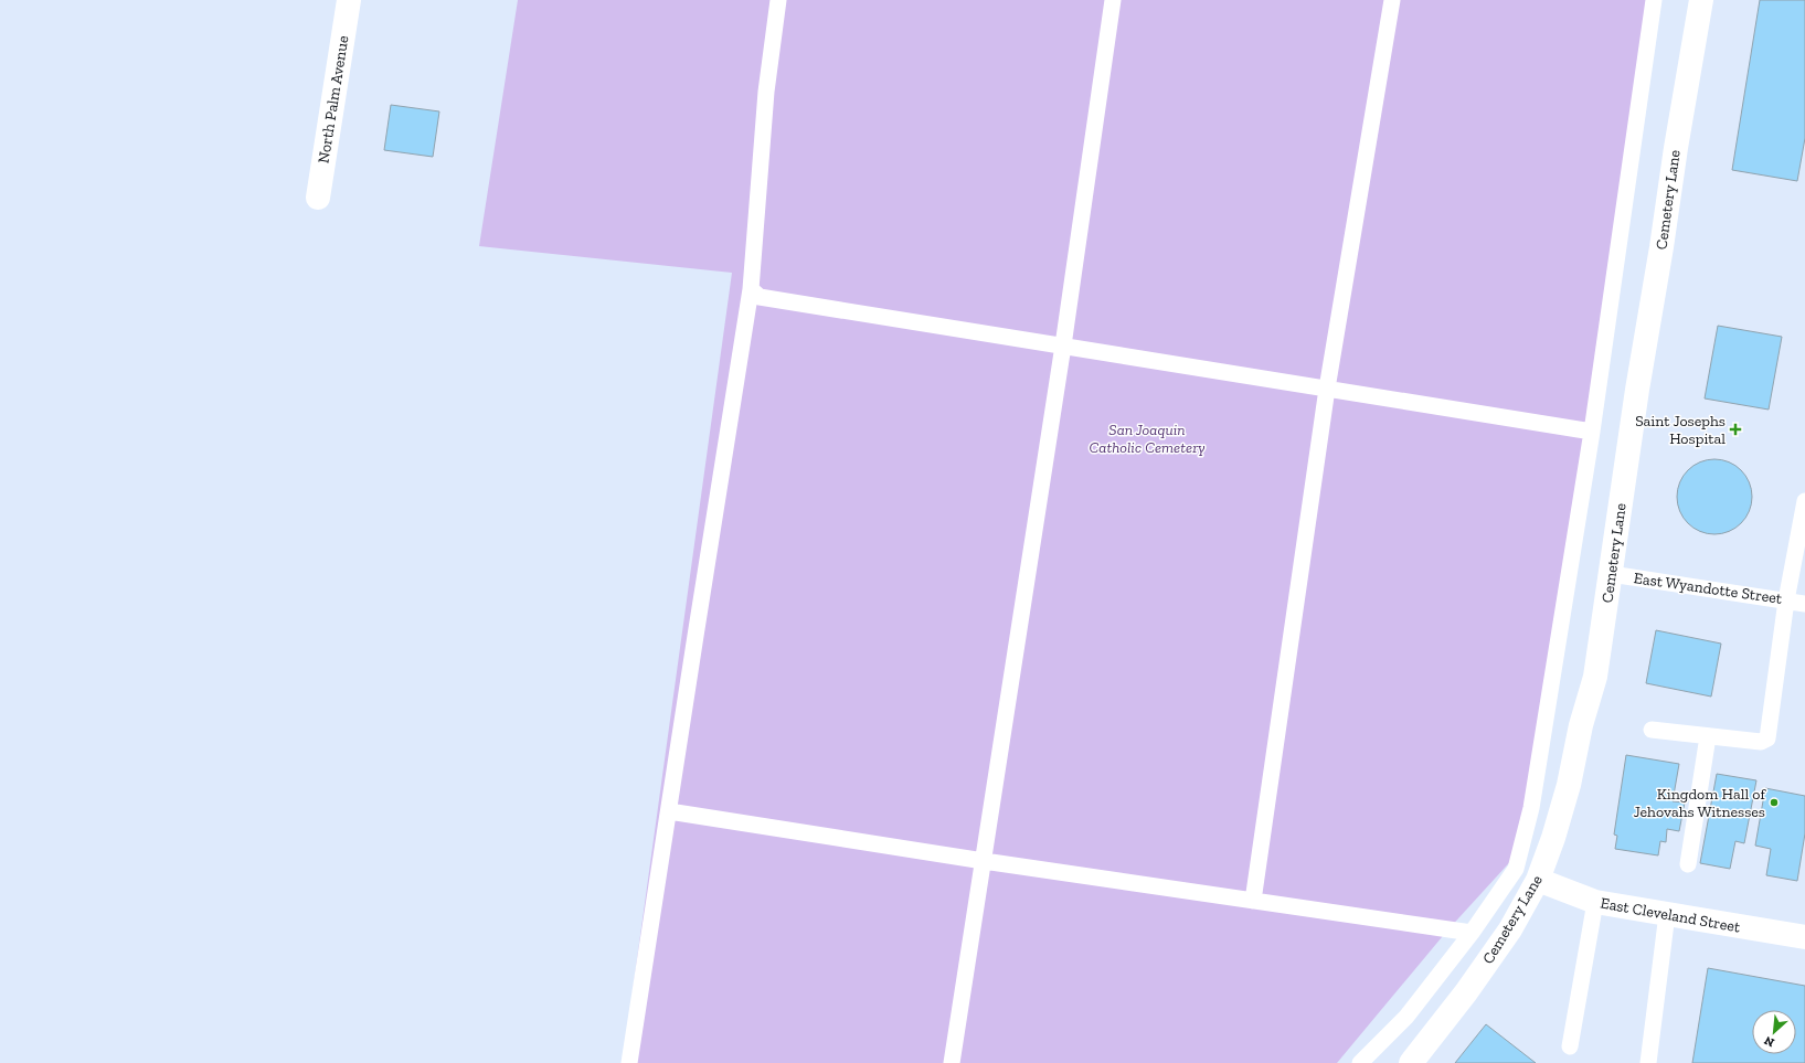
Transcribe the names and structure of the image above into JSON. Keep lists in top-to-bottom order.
{
  "streets": {
    "street": ["North Palm Avenue", "Cemetery Lane", "East Cleveland Street"],
    "lane": ["East Wyandotte Street"]
  },
  "crossings": [
    ["Cemetery Lane", "East Wyandotte Street"],
    ["Cemetery Lane", "East Cleveland Street"]
  ],
  "parks": ["San Joaquin Catholic Cemetery"],
  "places": {
    "health": ["Saint Josephs Hospital"],
    "other": ["Kingdom Hall of Jehovahs Witnesses"]
  },
  "north": "bottom left"
}
